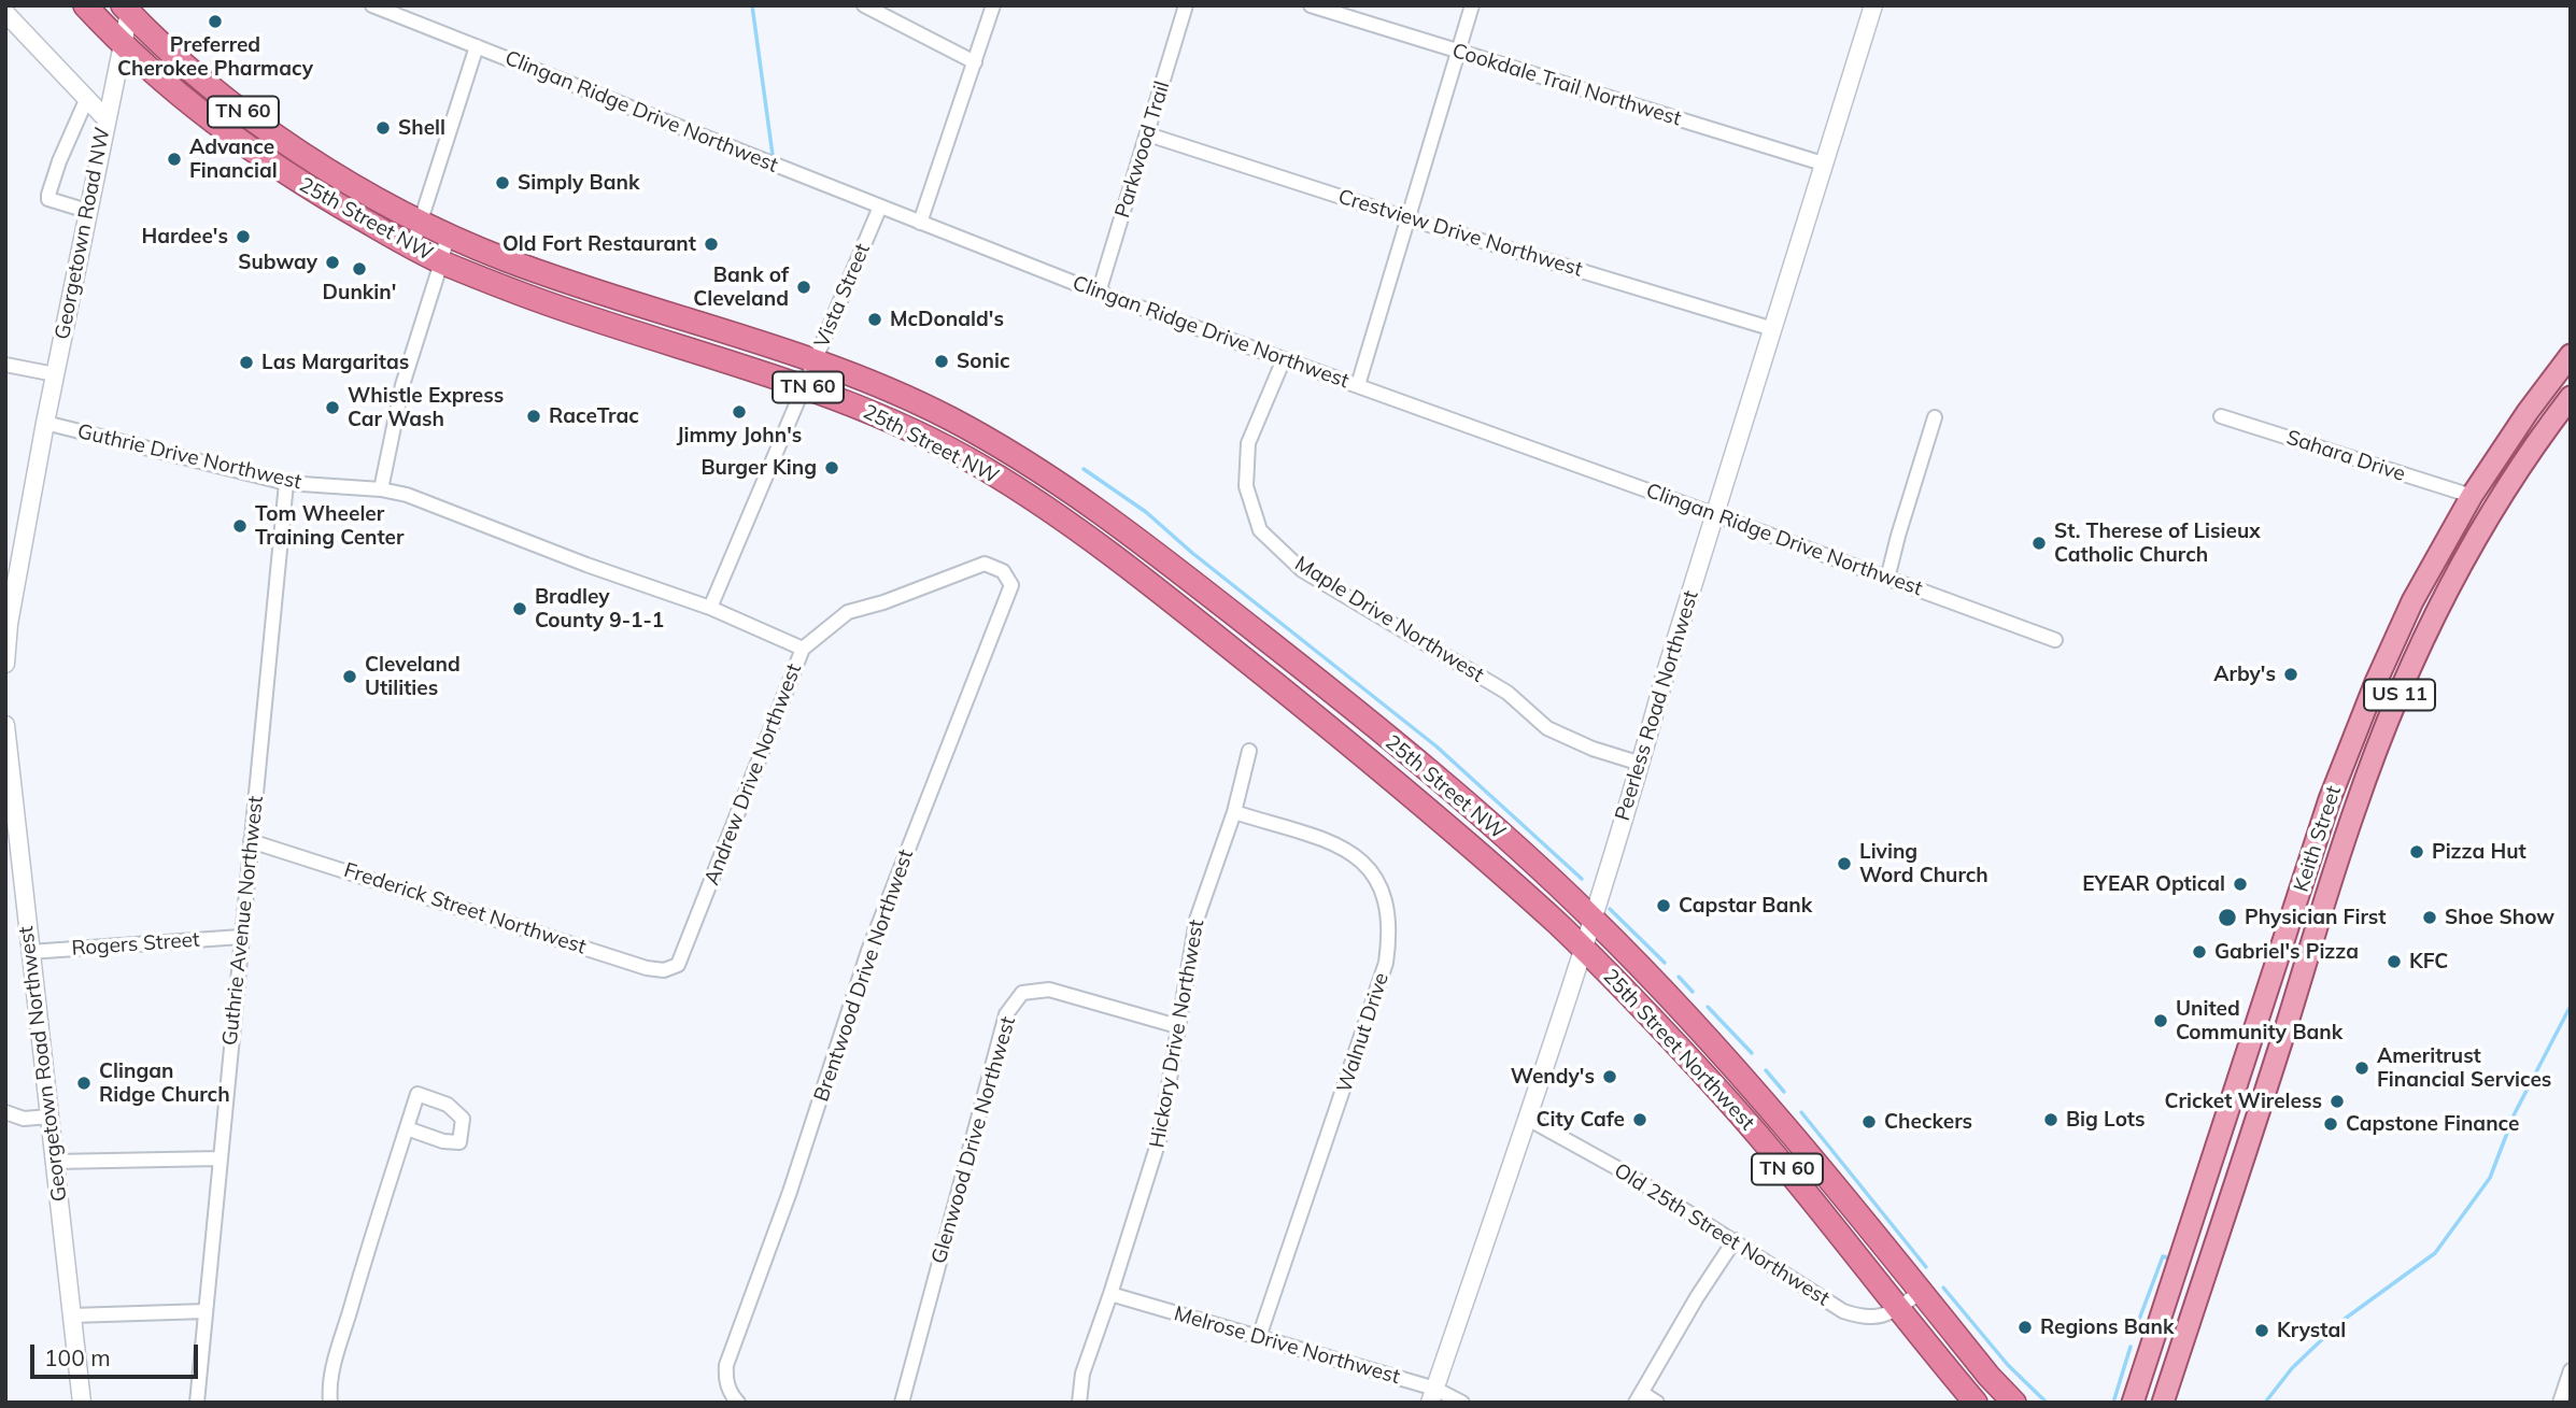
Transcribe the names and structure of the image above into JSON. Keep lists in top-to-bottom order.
{
  "streets": {
    "highway": ["TN 60", "25th Street NW", "25th Street Northwest"],
    "main road": ["US 11", "Keith Street"],
    "street": [
      "Cookdale Trail Northwest",
      "Clingan Ridge Drive Northwest",
      "Parkwood Trail",
      "Georgetown Road NW",
      "Crestview Drive Northwest",
      "Vista Street",
      "Sahara Drive",
      "Guthrie Drive Northwest",
      "Maple Drive Northwest",
      "Peerless Road Northwest",
      "Andrew Drive Northwest",
      "Frederick Street Northwest",
      "Guthrie Avenue Northwest",
      "Rogers Street",
      "Brentwood Drive Northwest",
      "Walnut Drive",
      "Hickory Drive Northwest",
      "Georgetown Road Northwest",
      "Glenwood Drive Northwest",
      "Old 25th Street Northwest",
      "Melrose Drive Northwest"
    ]
  },
  "crossings": [
    ["Cookdale Trail Northwest", "Peerless Road Northwest"],
    ["TN 60", "25th Street NW"],
    ["TN 60", "Georgetown Road NW"],
    ["Clingan Ridge Drive Northwest", "Parkwood Trail"],
    ["Clingan Ridge Drive Northwest", "Vista Street"],
    ["Clingan Ridge Drive Northwest", "Maple Drive Northwest"],
    ["Clingan Ridge Drive Northwest", "Peerless Road Northwest"],
    ["Parkwood Trail", "Crestview Drive Northwest"],
    ["25th Street NW", "Georgetown Road NW"],
    ["25th Street NW", "Vista Street"],
    ["25th Street NW", "Peerless Road Northwest"],
    ["25th Street NW", "25th Street Northwest"],
    ["Georgetown Road NW", "Guthrie Drive Northwest"],
    ["Crestview Drive Northwest", "Peerless Road Northwest"],
    ["Vista Street", "Guthrie Drive Northwest"],
    ["Sahara Drive", "Keith Street"],
    ["Guthrie Drive Northwest", "Andrew Drive Northwest"],
    ["Guthrie Drive Northwest", "Guthrie Avenue Northwest"],
    ["Maple Drive Northwest", "Peerless Road Northwest"],
    ["Peerless Road Northwest", "25th Street Northwest"],
    ["Peerless Road Northwest", "Old 25th Street Northwest"],
    ["Peerless Road Northwest", "Melrose Drive Northwest"],
    ["Andrew Drive Northwest", "Frederick Street Northwest"],
    ["Andrew Drive Northwest", "Brentwood Drive Northwest"],
    ["Frederick Street Northwest", "Guthrie Avenue Northwest"],
    ["Guthrie Avenue Northwest", "Rogers Street"],
    ["Rogers Street", "Georgetown Road Northwest"],
    ["Walnut Drive", "Hickory Drive Northwest"],
    ["Walnut Drive", "Melrose Drive Northwest"],
    ["Hickory Drive Northwest", "Glenwood Drive Northwest"],
    ["Hickory Drive Northwest", "Melrose Drive Northwest"],
    ["25th Street Northwest", "Old 25th Street Northwest"]
  ],
  "places": [
    "Preferred Cherokee Pharmacy",
    "Shell",
    "Advance Financial",
    "Simply Bank",
    "Hardee's",
    "Old Fort Restaurant",
    "Subway",
    "Dunkin'",
    "Bank of Cleveland",
    "McDonald's",
    "Sonic",
    "Las Margaritas",
    "Whistle Express Car Wash",
    "Jimmy John's",
    "RaceTrac",
    "Burger King",
    "Tom Wheeler Training Center",
    "St. Therese of Lisieux Catholic Church",
    "Bradley County 9-1-1",
    "Arby's",
    "Cleveland Utilities",
    "Pizza Hut",
    "Living Word Church",
    "EYEAR Optical",
    "Capstar Bank",
    "Physician First",
    "Shoe Show",
    "Gabriel's Pizza",
    "KFC",
    "United Community Bank",
    "Ameritrust Financial Services",
    "Wendy's",
    "Clingan Ridge Church",
    "Cricket Wireless",
    "City Cafe",
    "Big Lots",
    "Checkers",
    "Capstone Finance",
    "Regions Bank",
    "Krystal"
  ],
  "scale_bar": "100 m"
}
